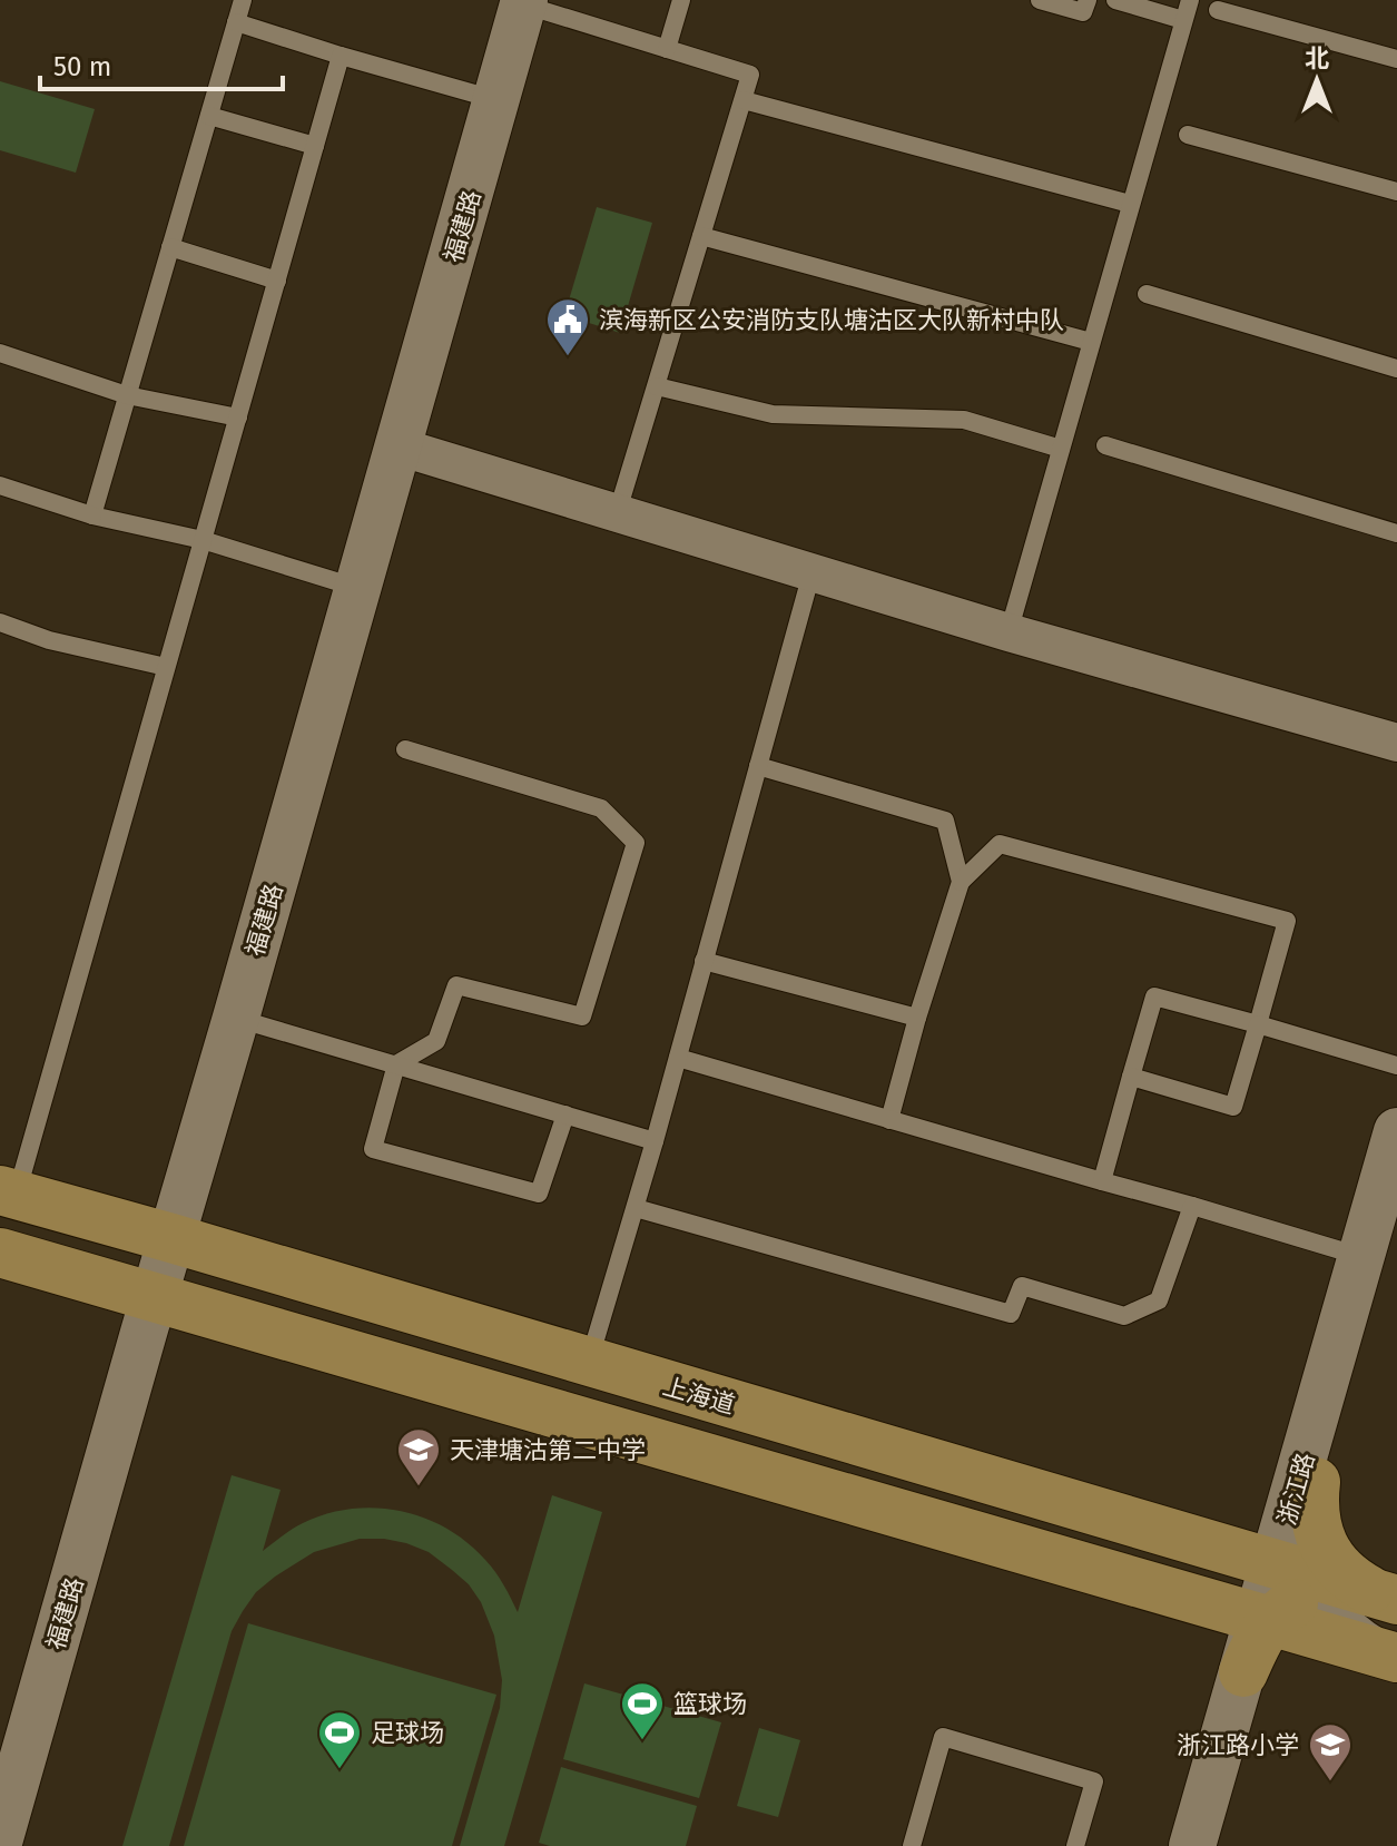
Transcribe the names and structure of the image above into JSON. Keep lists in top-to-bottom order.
{
  "streets": {
    "main road": ["上海道"],
    "street": ["福建路", "浙江路"]
  },
  "crossings": [
    ["福建路", "上海道"],
    ["上海道", "浙江路"]
  ],
  "places": {
    "public building": ["滨海新区公安消防支队塘沽区大队新村中队"],
    "school or university": ["天津塘沽第二中学", "浙江路小学"],
    "sports": ["篮球场", "足球场"]
  },
  "scale_bar": "50 m",
  "north": "top"
}
